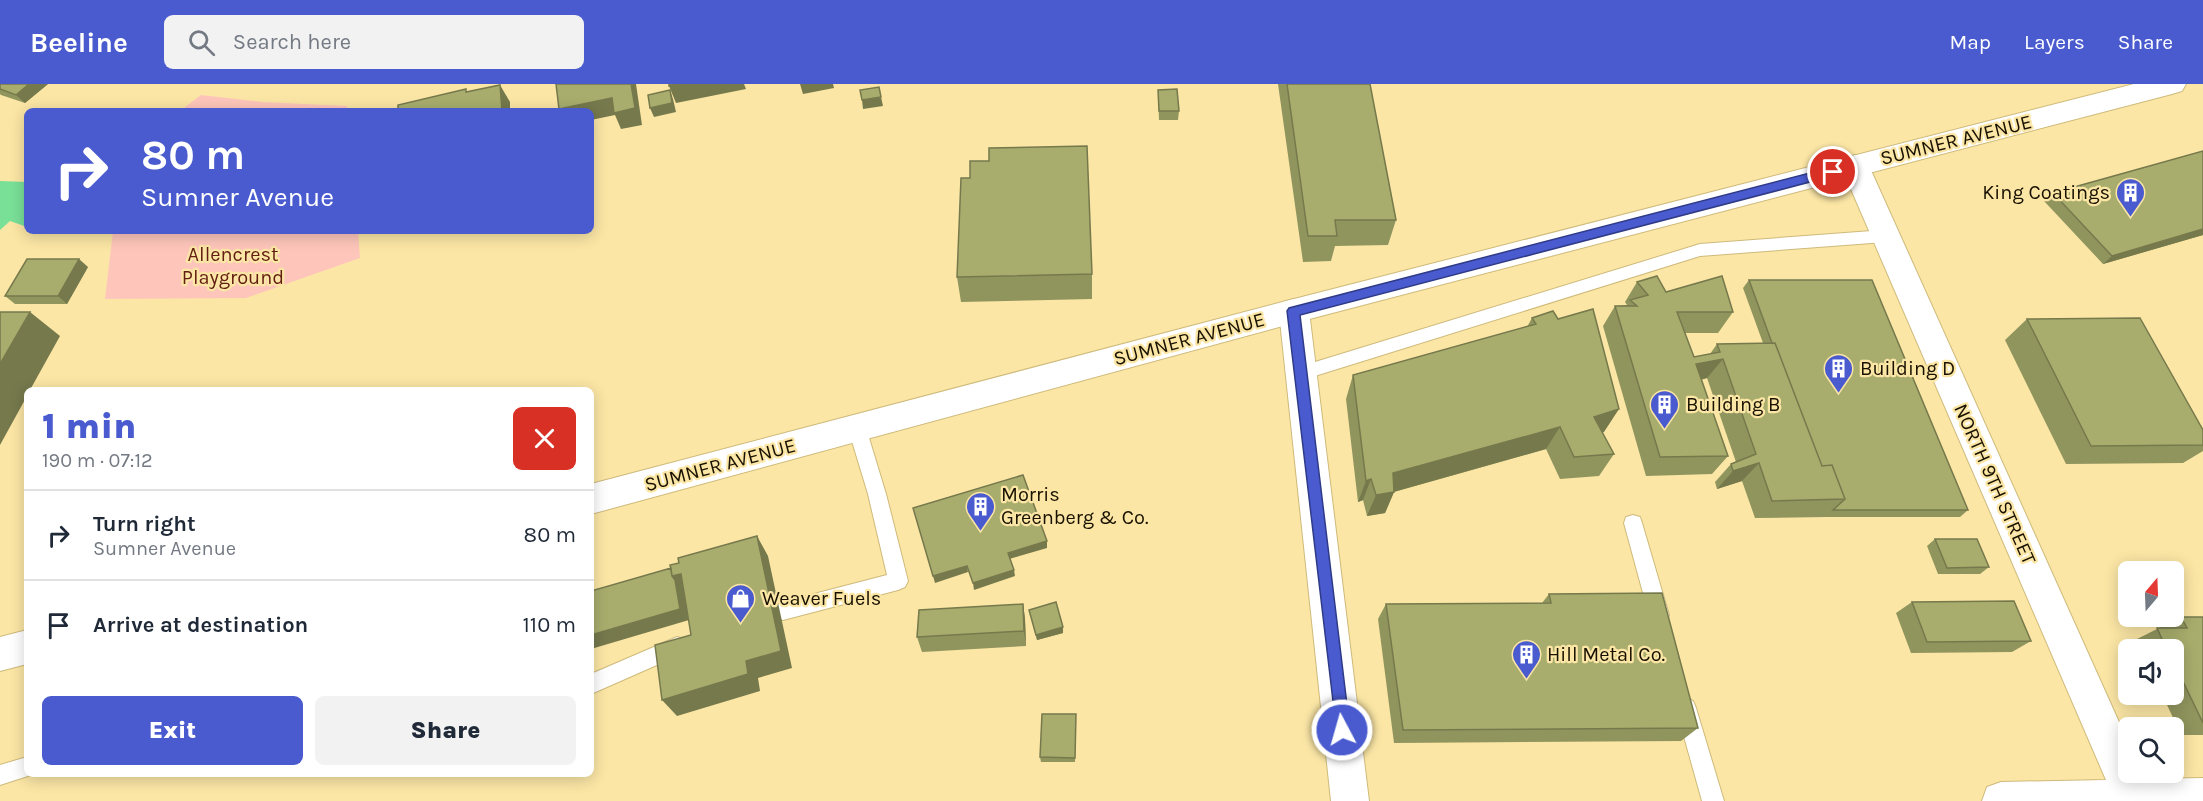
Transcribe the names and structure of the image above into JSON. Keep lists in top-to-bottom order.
{
  "streets": {
    "street": ["SUMNER AVENUE", "NORTH 9TH STREET"]
  },
  "crossings": [
    ["SUMNER AVENUE", "NORTH 9TH STREET"]
  ],
  "parks": ["Allencrest Playground"],
  "places": {
    "building": [
      "King Coatings",
      "Building D",
      "Building B",
      "Morris Greenberg & Co.",
      "Hill Metal Co."
    ],
    "shop": ["Weaver Fuels"]
  },
  "north": "top",
  "page": {
    "header": "Beeline",
    "search": "Search here",
    "nav": ["Map", "Layers", "Share"],
    "turn": ["80 m", "Sumner Avenue"],
    "heading": ["1 min", "190 m · 07:12"],
    "list": [
      {
        "name": "Turn right",
        "note": "Sumner Avenue",
        "value": "80 m"
      },
      {
        "name": "Arrive at destination",
        "value": "110 m"
      }
    ],
    "buttons": ["Exit", "Share"]
  }
}
